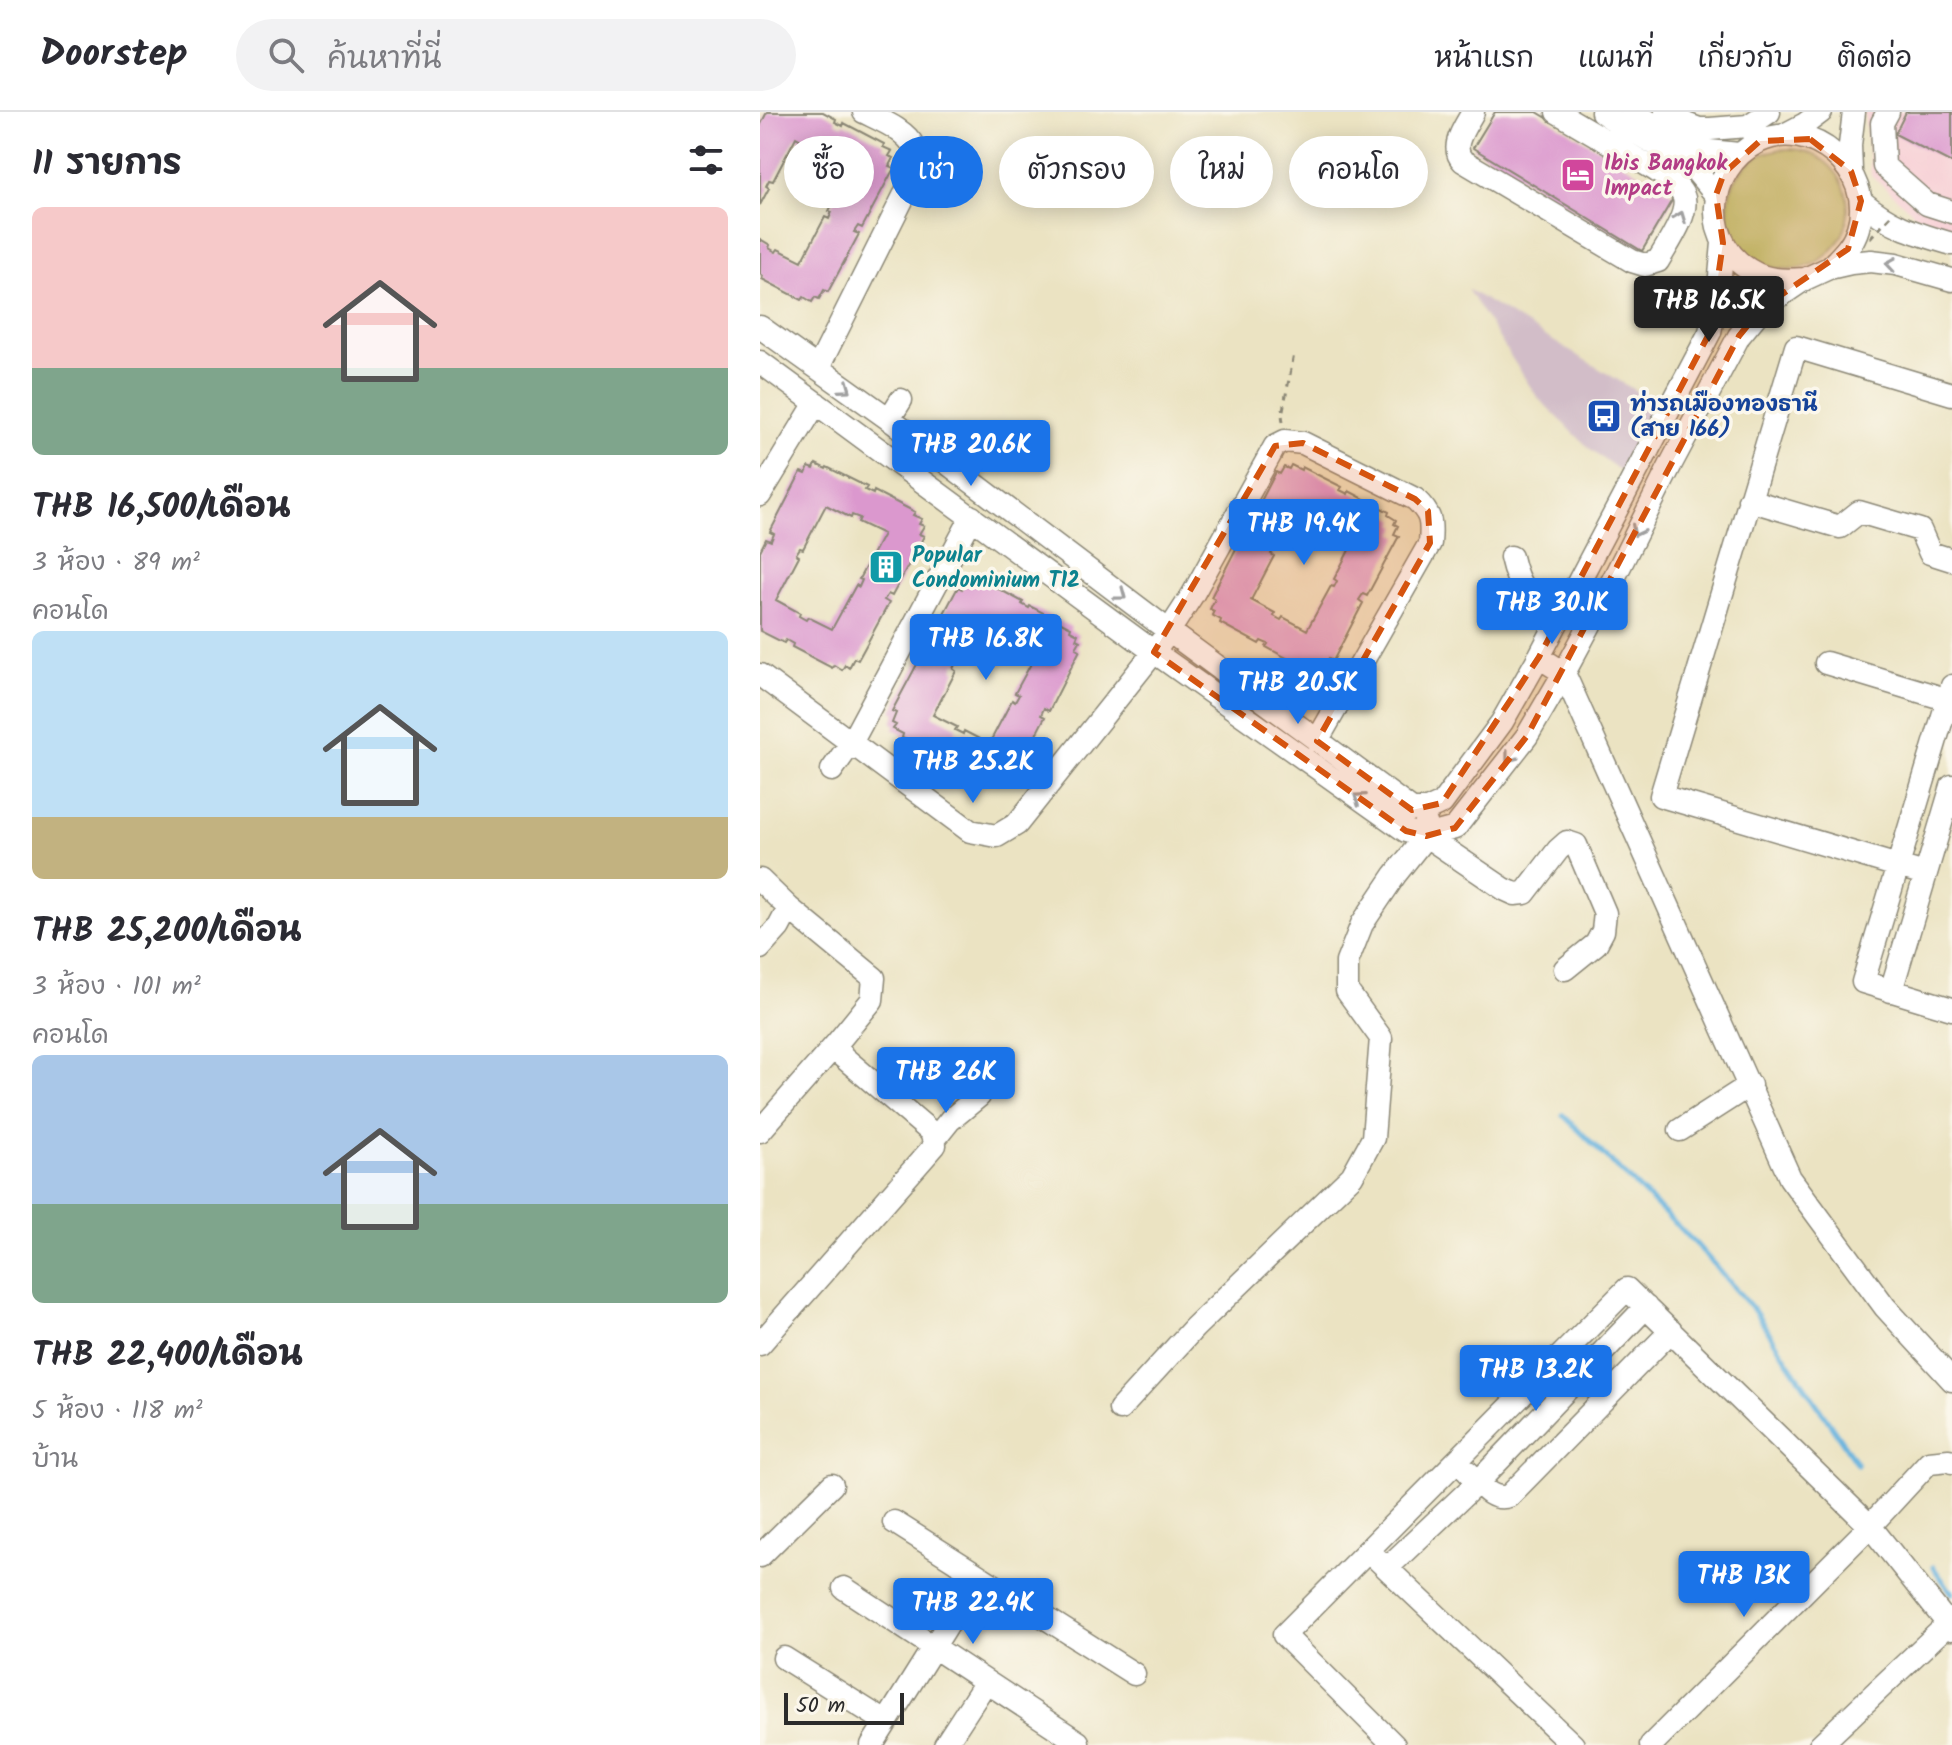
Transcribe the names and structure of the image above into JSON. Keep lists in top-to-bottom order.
{
  "places": {
    "hotel": ["Ibis Bangkok Impact"],
    "bus stop": ["ท่ารถเมืองทองธานี (สาย 166)"],
    "building": ["Popular Condominium T12"]
  },
  "scale_bar": "50 m",
  "page": {
    "header": "Doorstep",
    "search": "ค้นหาที่นี่",
    "nav": [
      "หน้าแรก",
      "แผนที่",
      "เกี่ยวกับ",
      "ติดต่อ"
    ],
    "heading": "11 รายการ",
    "chip": [
      "ซื้อ",
      "เช่า",
      "ตัวกรอง",
      "ใหม่",
      "คอนโด"
    ],
    "list": [
      {
        "name": "THB 16,500/เดือน",
        "note": "3 ห้อง · 89 m² · คอนโด"
      },
      {
        "name": "THB 25,200/เดือน",
        "note": "3 ห้อง · 101 m² · คอนโด"
      },
      {
        "name": "THB 22,400/เดือน",
        "note": "5 ห้อง · 118 m² · บ้าน"
      }
    ],
    "price": [
      "THB 16.5K",
      "THB 20.6K",
      "THB 19.4K",
      "THB 30.1K",
      "THB 16.8K",
      "THB 20.5K",
      "THB 25.2K",
      "THB 26K",
      "THB 13.2K",
      "THB 13K",
      "THB 22.4K"
    ],
    "scale": "50 m"
  }
}
